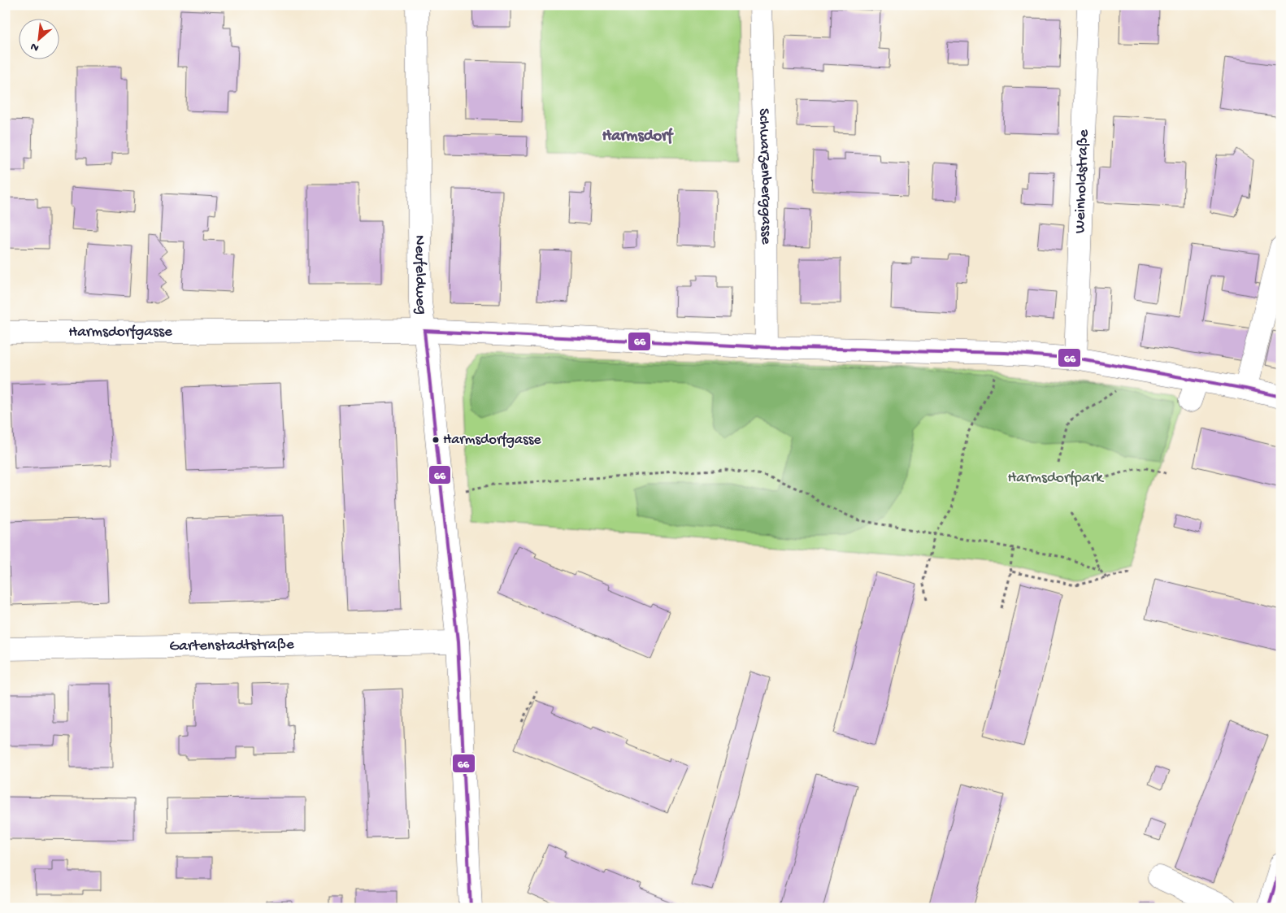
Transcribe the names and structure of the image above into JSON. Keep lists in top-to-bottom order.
{
  "streets": {
    "street": [
      "Schwarzenberggasse",
      "Weinholdstraße",
      "Neufeldweg",
      "Harmsdorfgasse",
      "Gartenstadtstraße"
    ]
  },
  "crossings": [
    ["Schwarzenberggasse", "Harmsdorfgasse"],
    ["Weinholdstraße", "Harmsdorfgasse"],
    ["Neufeldweg", "Harmsdorfgasse"],
    ["Neufeldweg", "Gartenstadtstraße"]
  ],
  "districts": ["Harmsdorf"],
  "parks": ["Harmsdorfpark"],
  "places": ["Harmsdorfgasse"],
  "lines": ["transit line 66"],
  "north": "bottom left"
}
